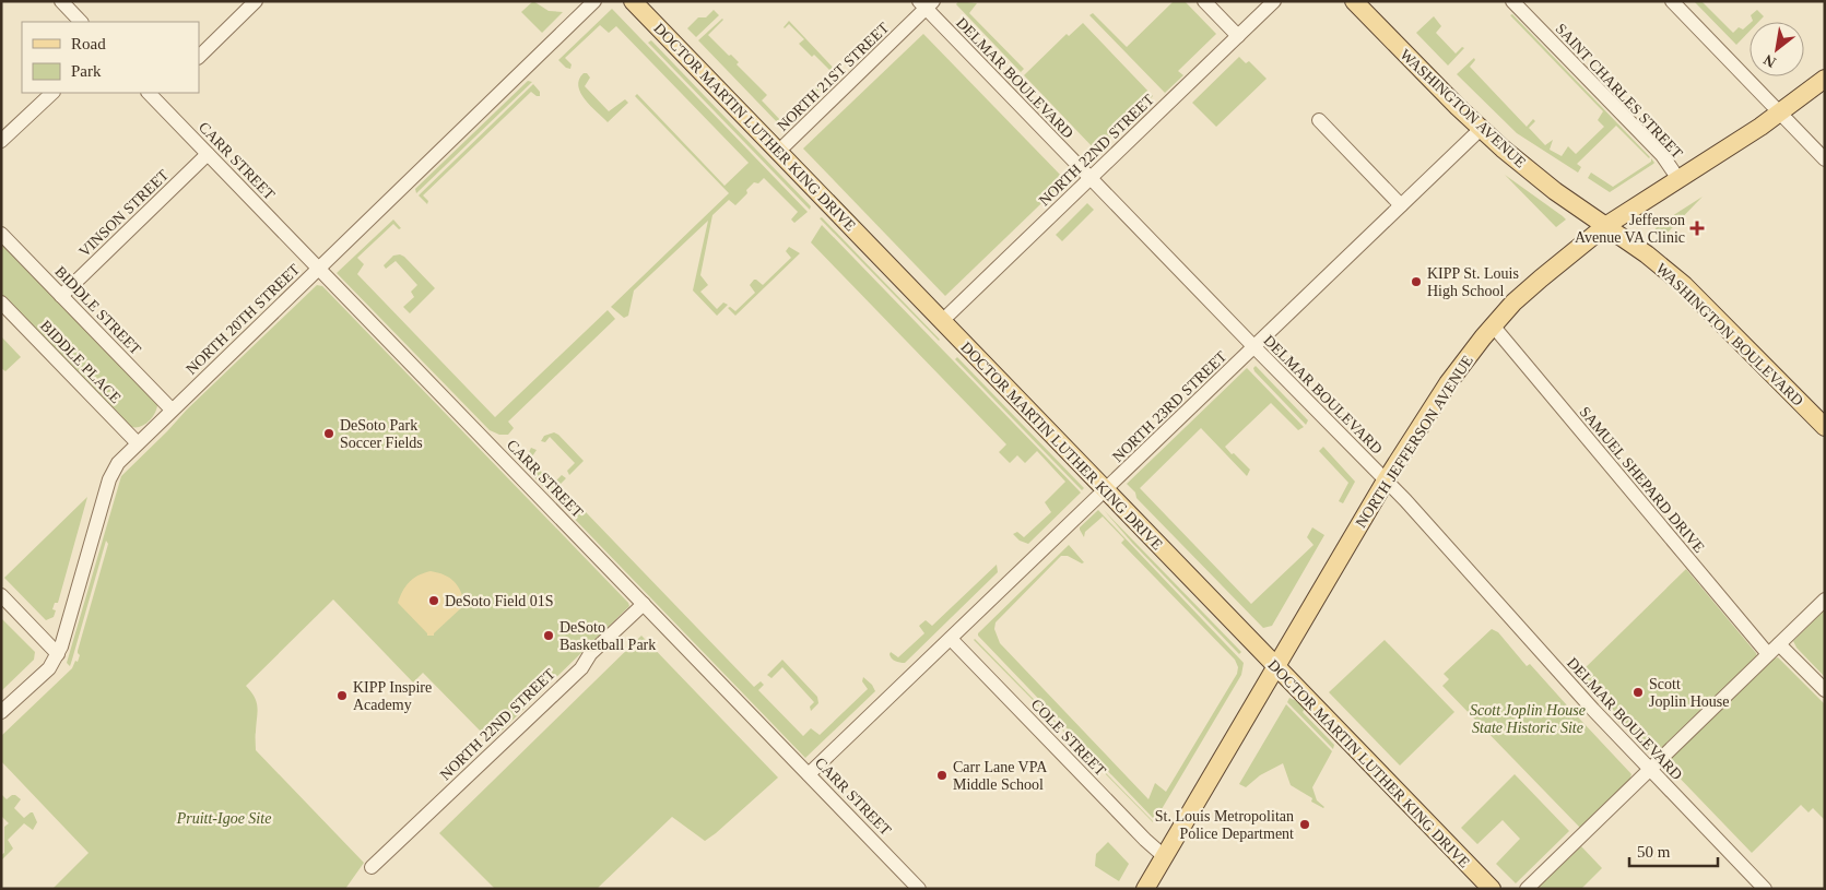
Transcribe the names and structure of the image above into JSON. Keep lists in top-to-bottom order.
{
  "streets": {
    "main road": [
      "WASHINGTON AVENUE",
      "DOCTOR MARTIN LUTHER KING DRIVE",
      "WASHINGTON BOULEVARD",
      "NORTH JEFFERSON AVENUE"
    ],
    "street": [
      "NORTH 21ST STREET",
      "DELMAR BOULEVARD",
      "SAINT CHARLES STREET",
      "NORTH 22ND STREET",
      "CARR STREET",
      "VINSON STREET",
      "BIDDLE STREET",
      "NORTH 20TH STREET",
      "BIDDLE PLACE",
      "NORTH 23RD STREET",
      "SAMUEL SHEPARD DRIVE",
      "COLE STREET"
    ]
  },
  "crossings": [
    ["NORTH 21ST STREET", "DELMAR BOULEVARD"],
    ["NORTH 21ST STREET", "DOCTOR MARTIN LUTHER KING DRIVE"],
    ["DELMAR BOULEVARD", "NORTH 22ND STREET"],
    ["DELMAR BOULEVARD", "NORTH 23RD STREET"],
    ["DELMAR BOULEVARD", "NORTH JEFFERSON AVENUE"],
    ["SAINT CHARLES STREET", "NORTH JEFFERSON AVENUE"],
    ["WASHINGTON AVENUE", "WASHINGTON BOULEVARD"],
    ["WASHINGTON AVENUE", "NORTH 23RD STREET"],
    ["WASHINGTON AVENUE", "NORTH JEFFERSON AVENUE"],
    ["DOCTOR MARTIN LUTHER KING DRIVE", "NORTH 22ND STREET"],
    ["DOCTOR MARTIN LUTHER KING DRIVE", "NORTH 23RD STREET"],
    ["DOCTOR MARTIN LUTHER KING DRIVE", "NORTH JEFFERSON AVENUE"],
    ["NORTH 22ND STREET", "CARR STREET"],
    ["CARR STREET", "VINSON STREET"],
    ["CARR STREET", "NORTH 20TH STREET"],
    ["CARR STREET", "NORTH 23RD STREET"],
    ["VINSON STREET", "BIDDLE STREET"],
    ["BIDDLE STREET", "NORTH 20TH STREET"],
    ["NORTH 20TH STREET", "BIDDLE PLACE"],
    ["WASHINGTON BOULEVARD", "NORTH JEFFERSON AVENUE"],
    ["NORTH 23RD STREET", "COLE STREET"],
    ["NORTH JEFFERSON AVENUE", "SAMUEL SHEPARD DRIVE"],
    ["NORTH JEFFERSON AVENUE", "COLE STREET"]
  ],
  "parks": ["Scott Joplin House State Historic Site", "Pruitt-Igoe Site"],
  "places": {
    "health": ["Jefferson Avenue VA Clinic"],
    "other": [
      "KIPP St. Louis High School",
      "DeSoto Park Soccer Fields",
      "DeSoto Field 01S",
      "DeSoto Basketball Park",
      "Scott Joplin House",
      "KIPP Inspire Academy",
      "Carr Lane VPA Middle School",
      "St. Louis Metropolitan Police Department"
    ]
  },
  "legend": ["Road", "Park"],
  "scale_bar": "50 m",
  "north": "bottom left"
}
